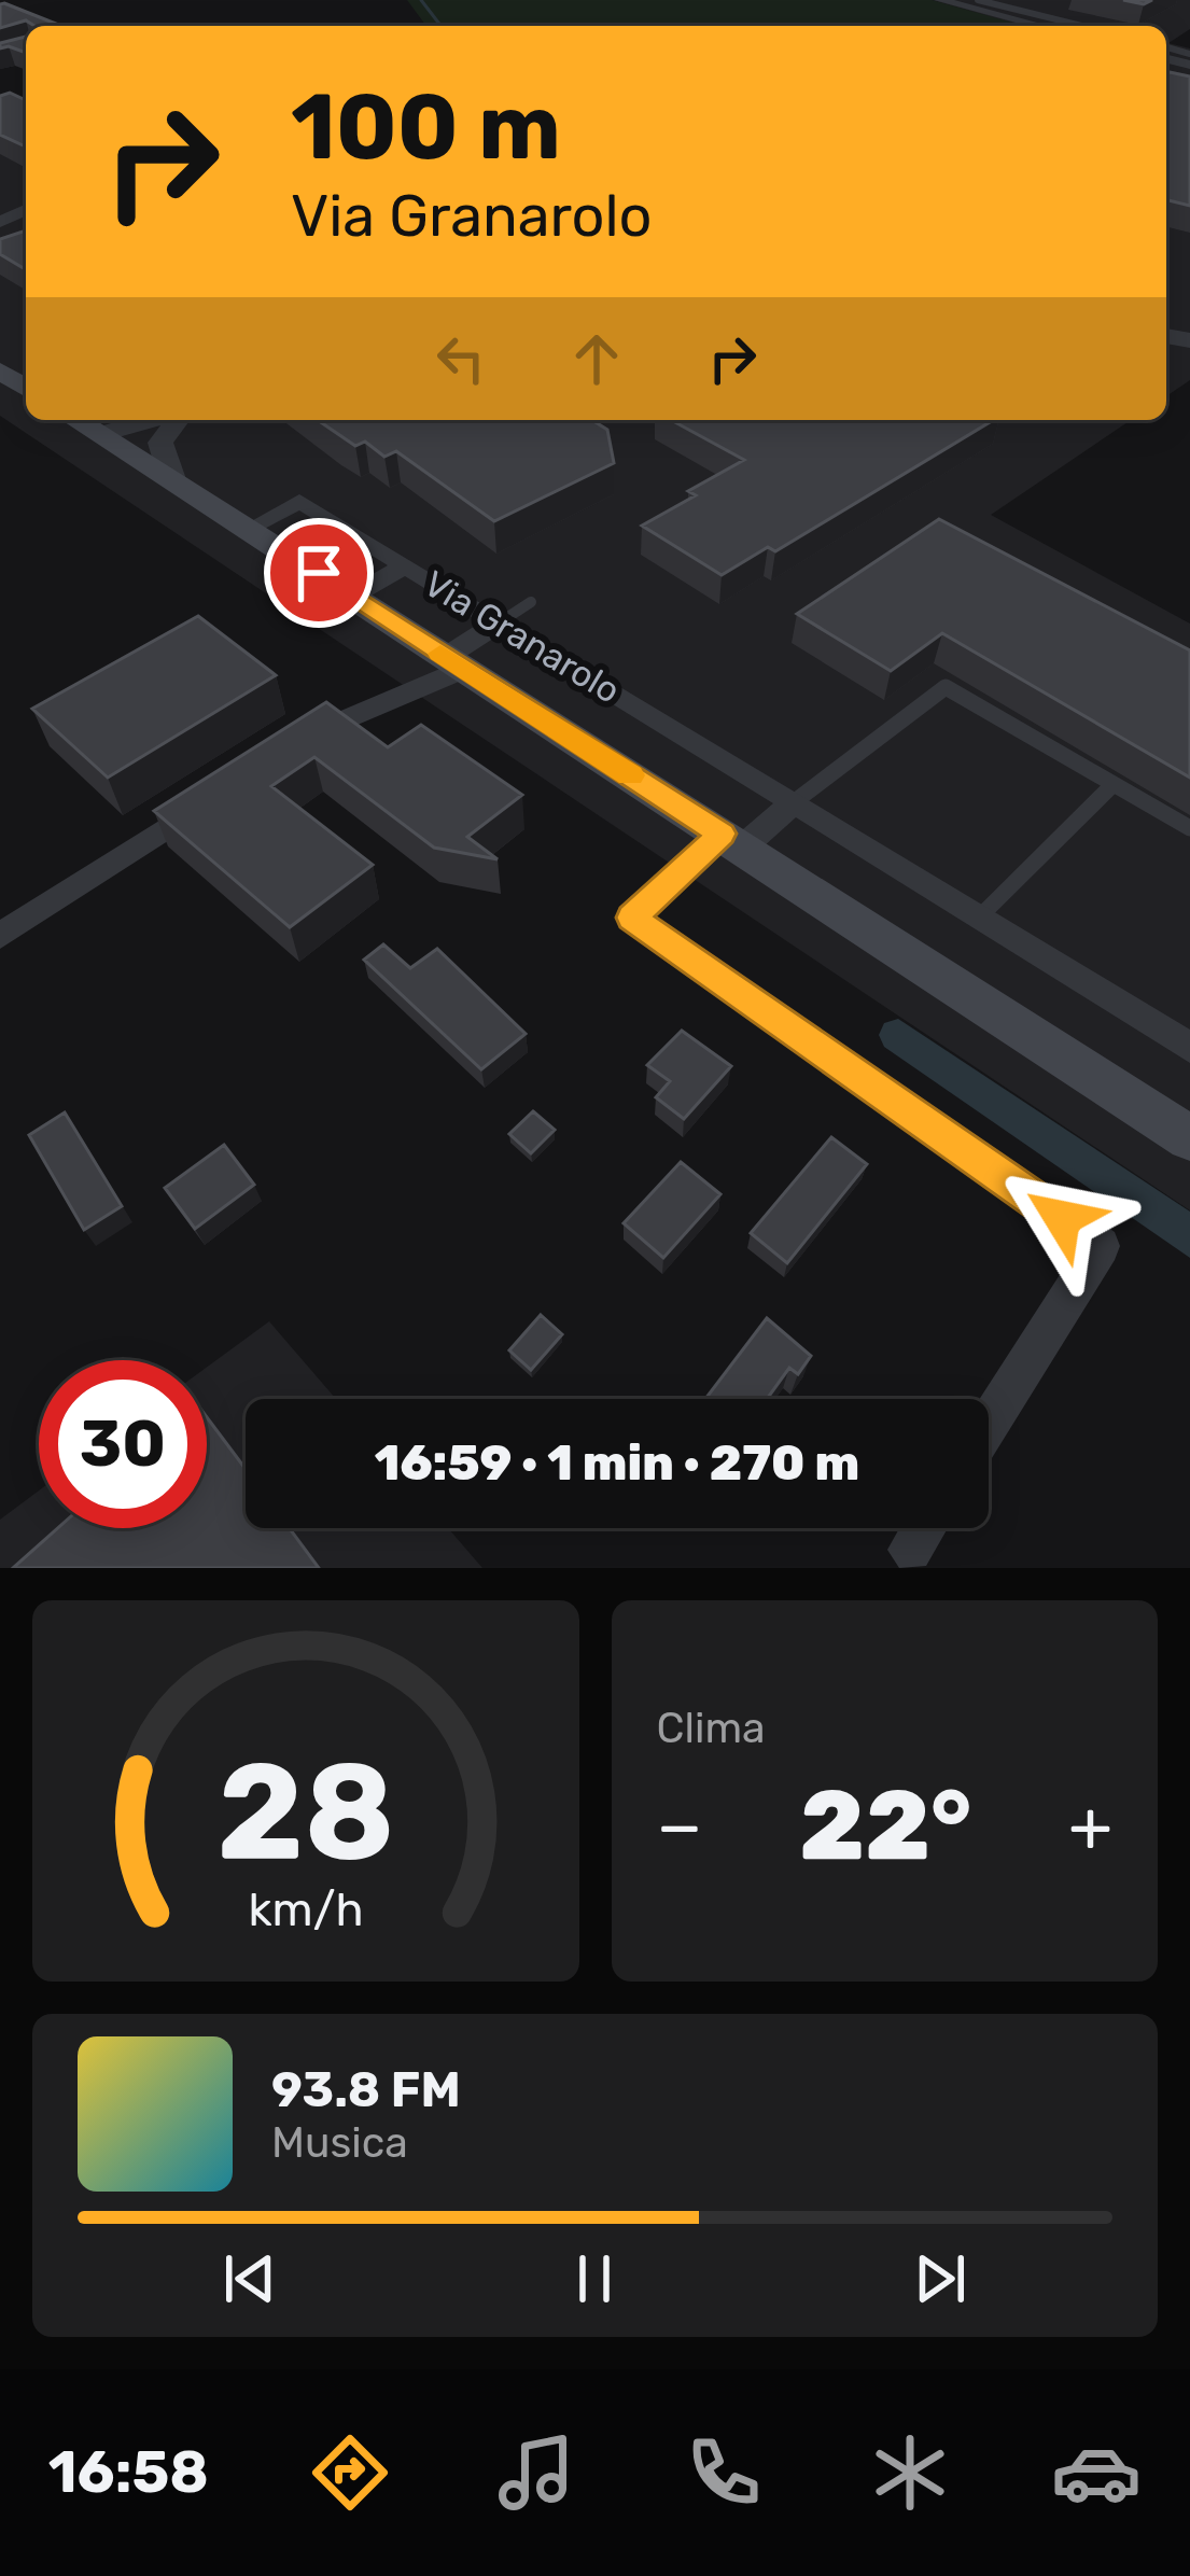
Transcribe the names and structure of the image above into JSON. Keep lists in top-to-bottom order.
{
  "streets": {
    "main road": ["Via Granarolo"]
  },
  "page": {
    "turn": ["100 m", "Via Granarolo"],
    "limit": "30",
    "trip": "16:59 · 1 min · 270 m",
    "tile": "Clima",
    "heat": ["−", "22°", "+"],
    "song": ["93.8 FM", "Musica"],
    "tabs": "16:58",
    "gauge": ["28", "km/h"]
  }
}
